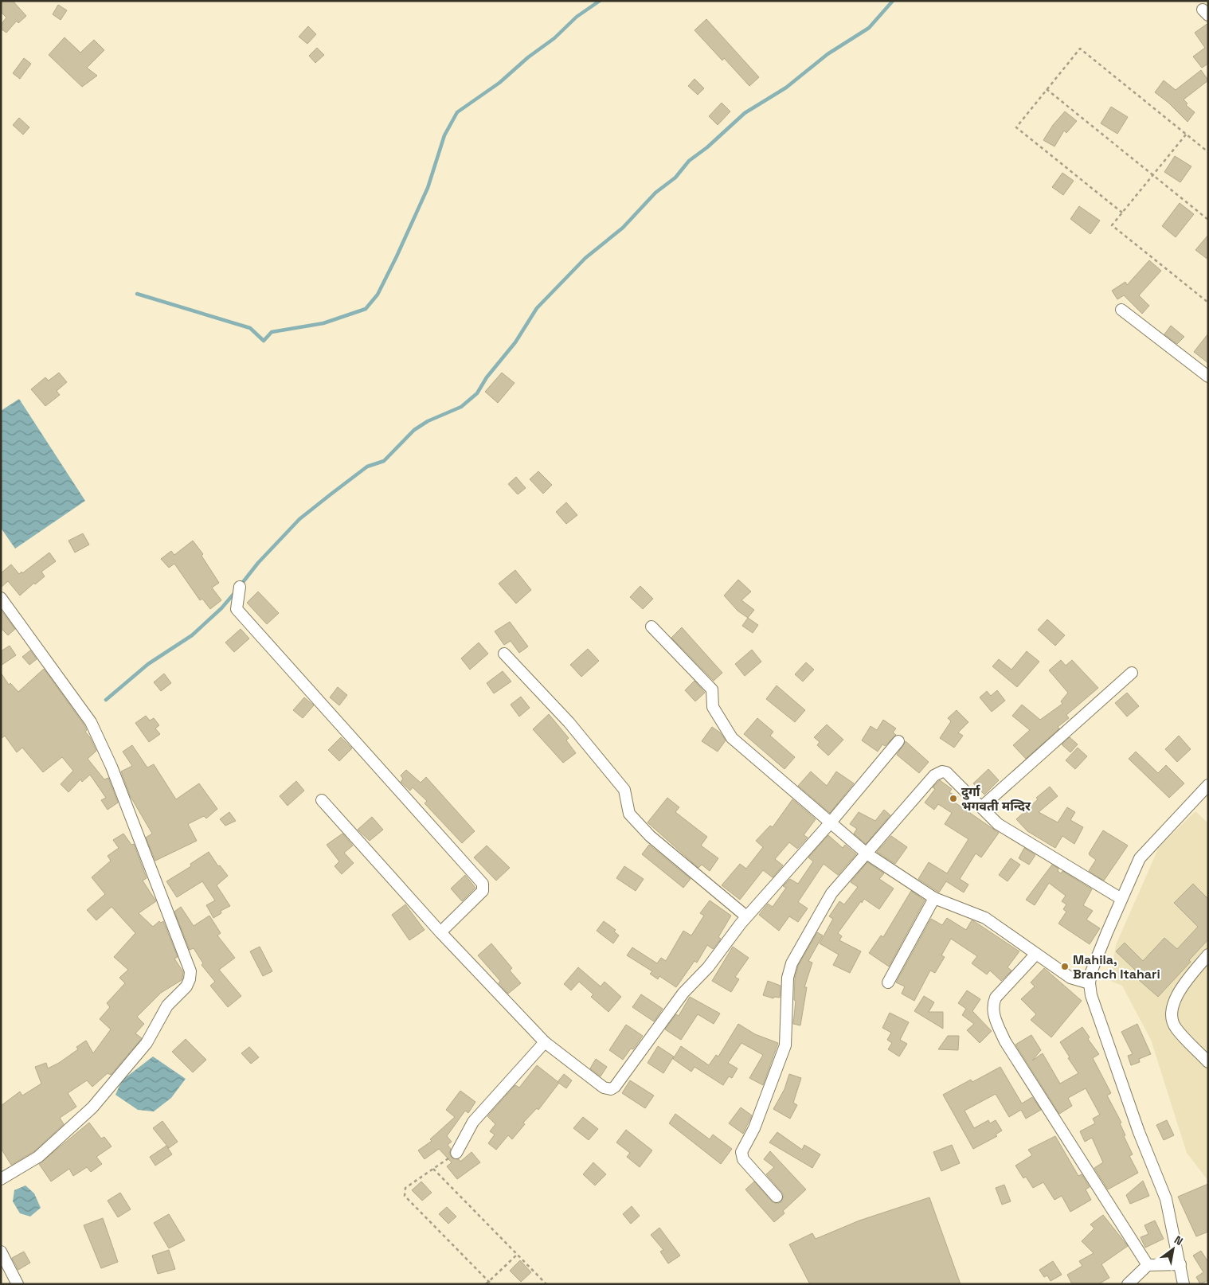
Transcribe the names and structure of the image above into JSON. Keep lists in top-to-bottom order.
{
  "places": ["दुर्गा भगवती मन्दिर", "Mahila, Branch Itahari"],
  "north": "top right"
}
